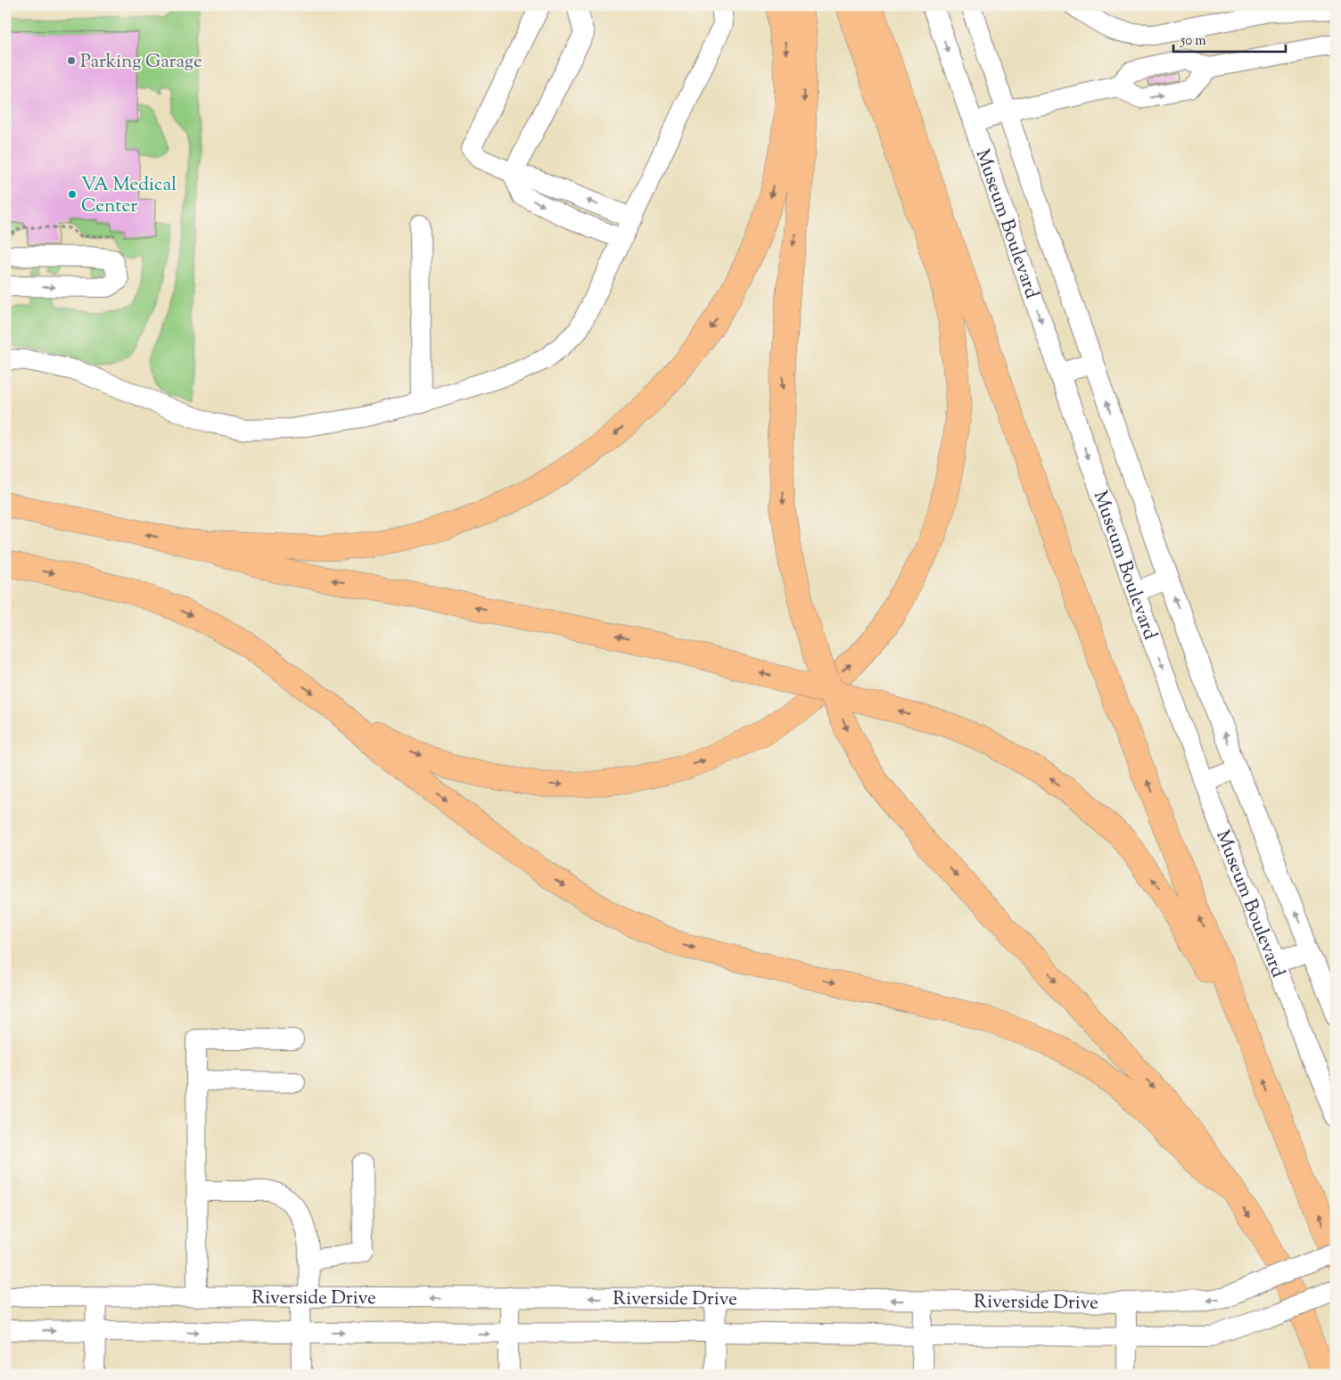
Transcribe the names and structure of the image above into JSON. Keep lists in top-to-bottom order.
{
  "streets": {
    "street": ["Museum Boulevard", "Riverside Drive"]
  },
  "places": ["Parking Garage", "VA Medical Center"],
  "scale_bar": "50 m"
}
